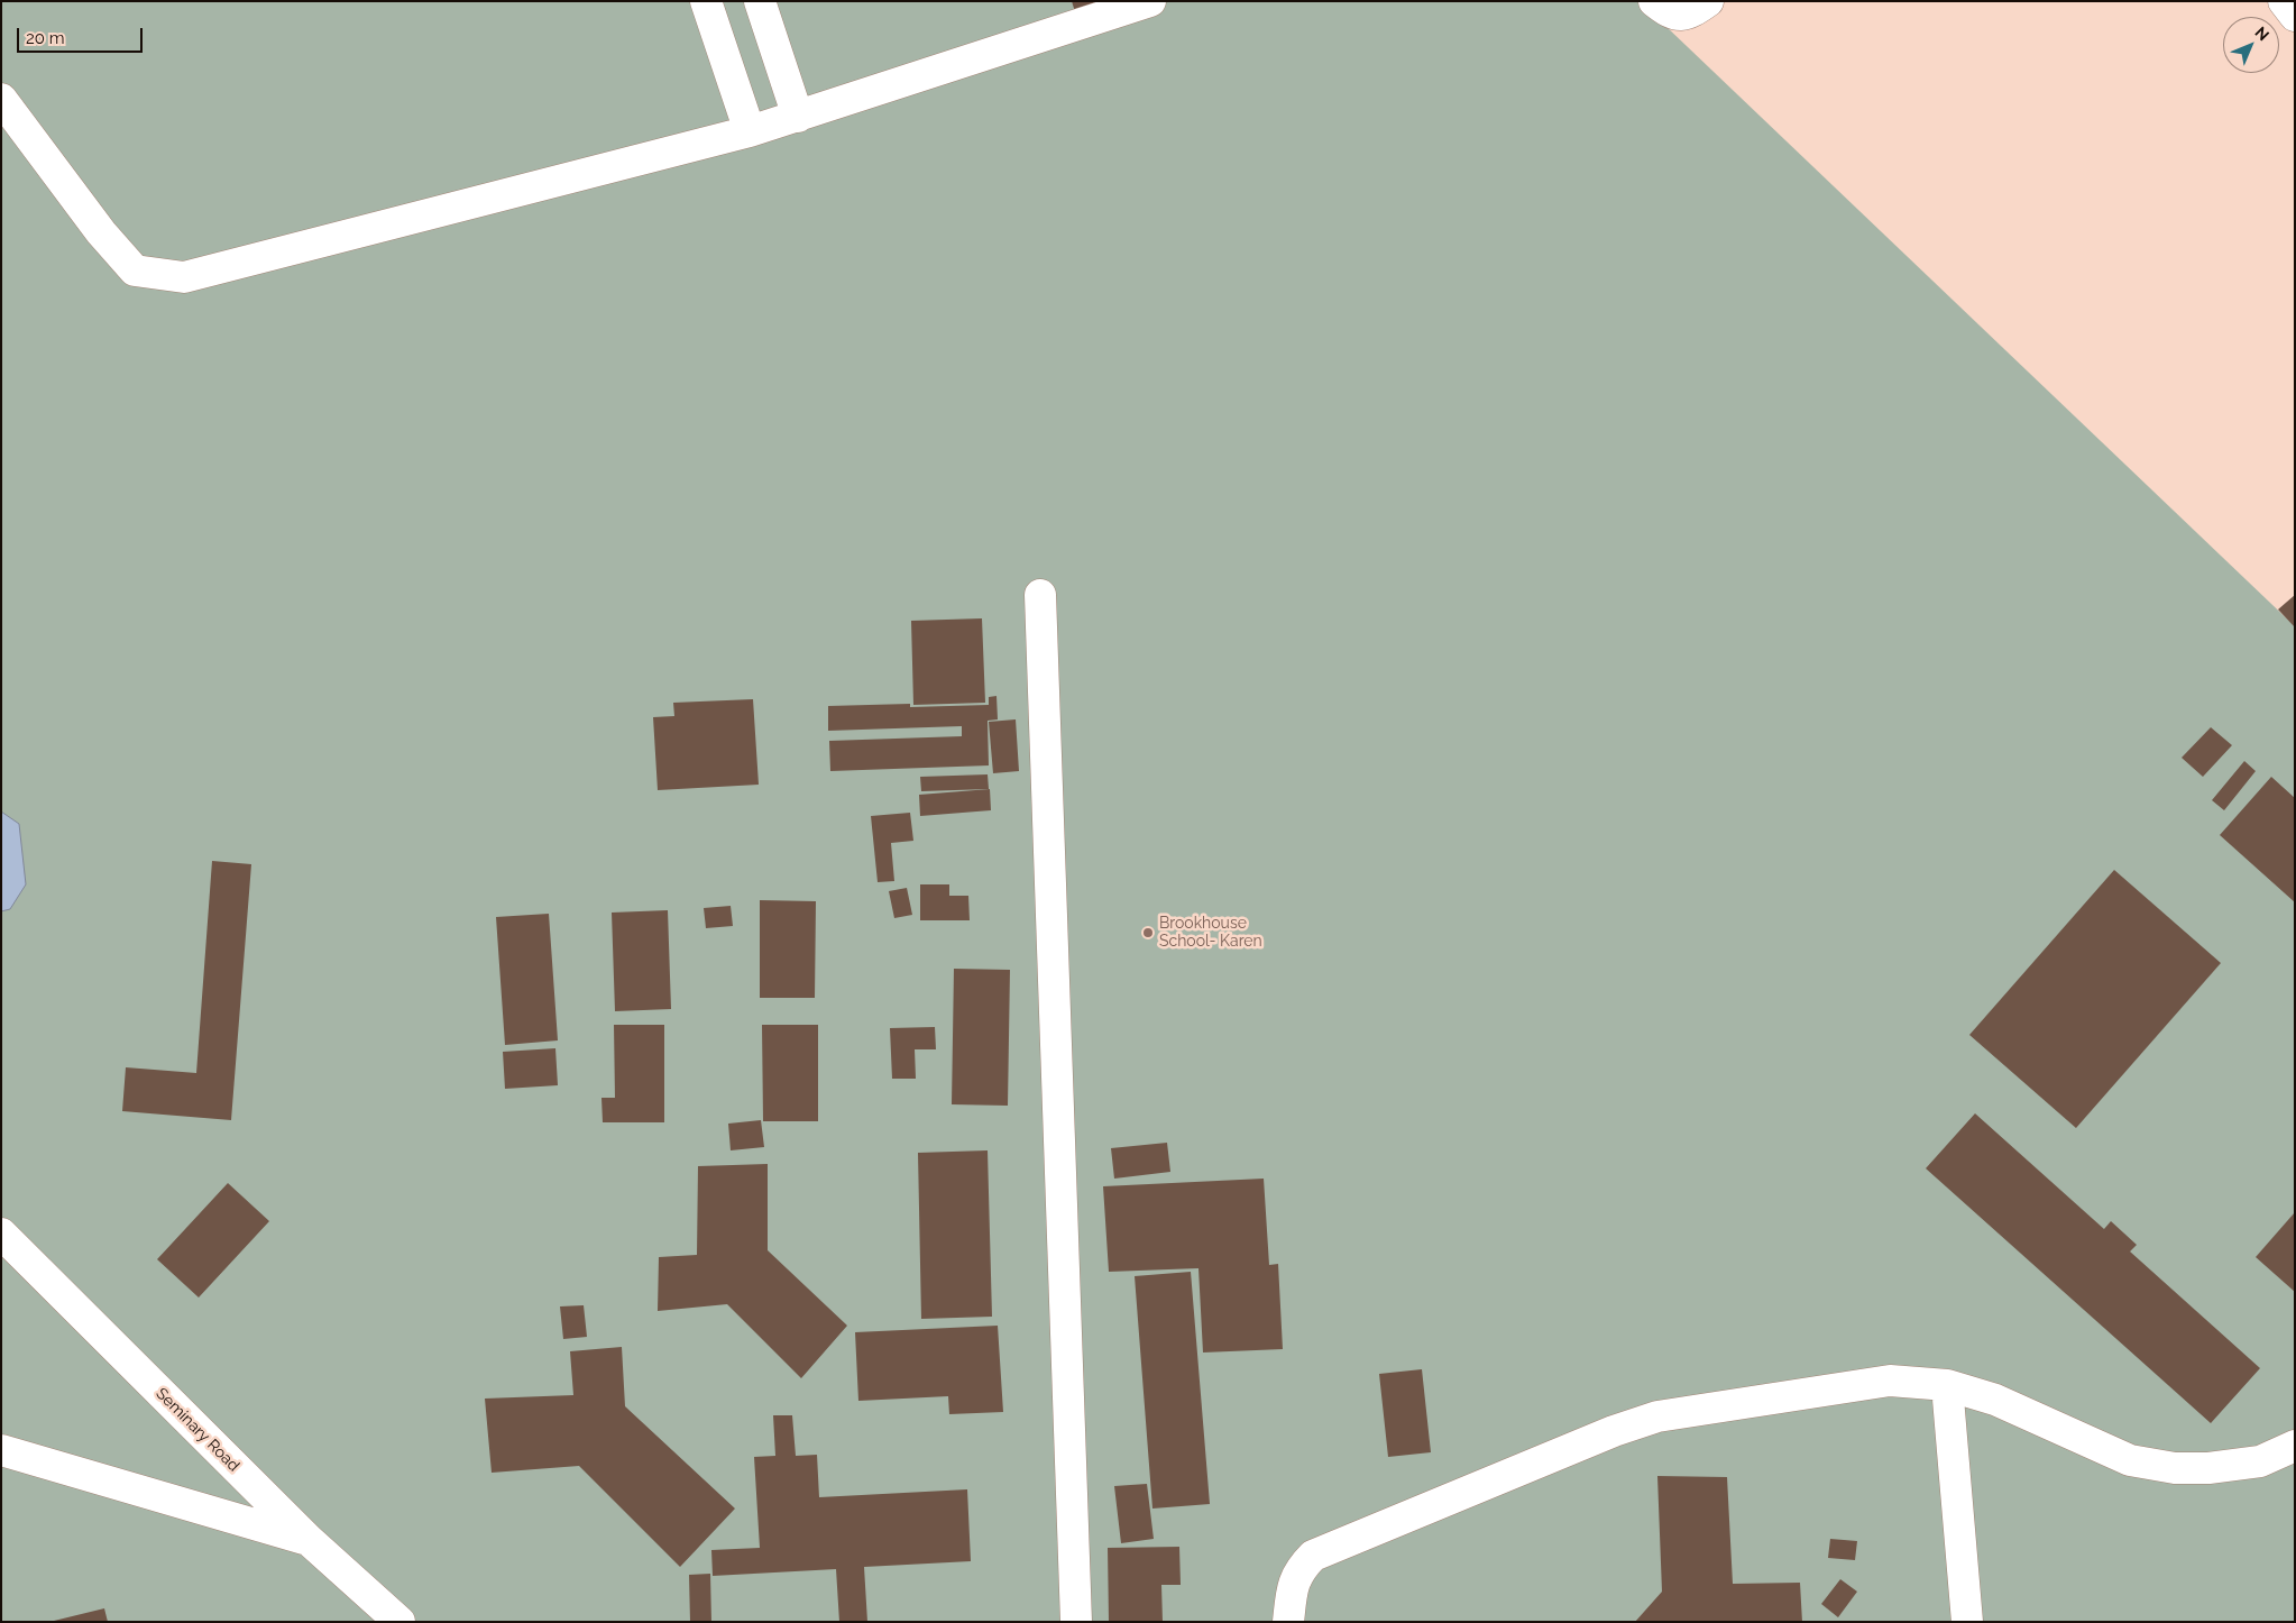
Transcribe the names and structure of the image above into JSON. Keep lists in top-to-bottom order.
{
  "streets": {
    "street": ["Seminary Road"]
  },
  "places": ["Brookhouse School- Karen"],
  "scale_bar": "20 m",
  "north": "top right"
}
